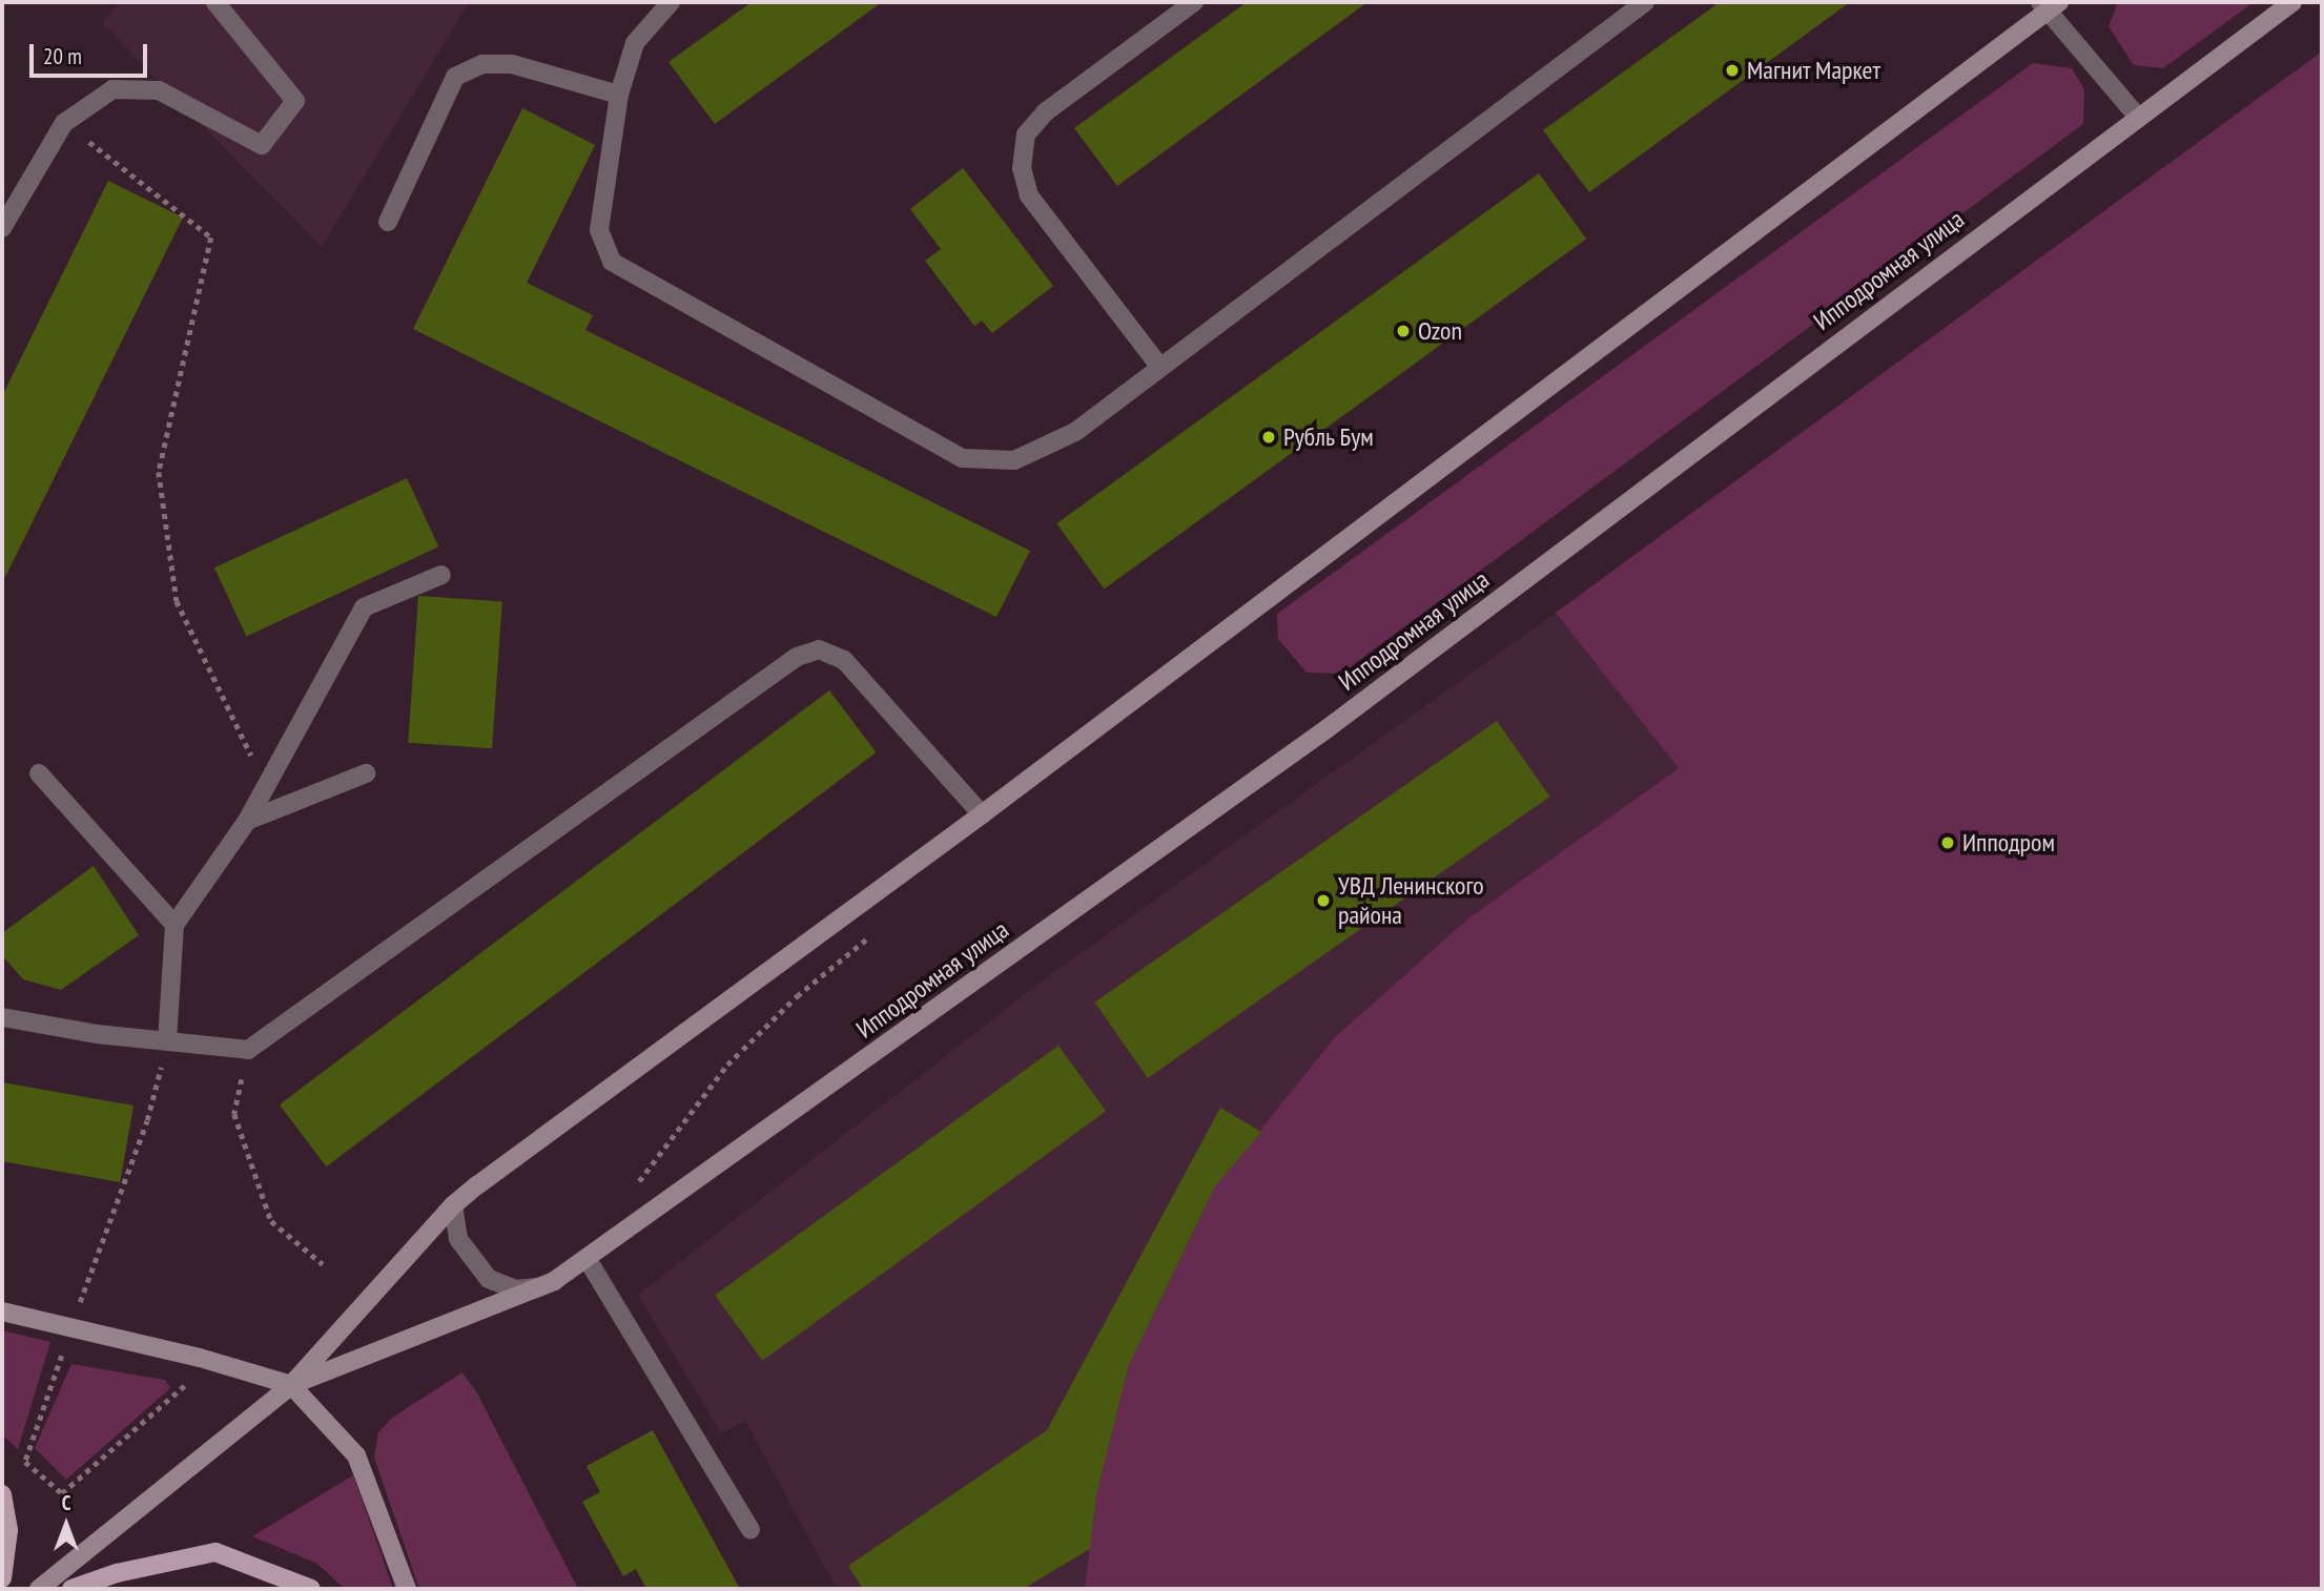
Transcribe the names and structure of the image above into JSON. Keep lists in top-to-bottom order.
{
  "streets": {
    "street": ["Ипподромная улица"]
  },
  "places": [
    "Магнит Маркет",
    "Ozon",
    "Рубль Бум",
    "Ипподром",
    "УВД Ленинского района"
  ],
  "scale_bar": "20 m",
  "north": "top"
}
